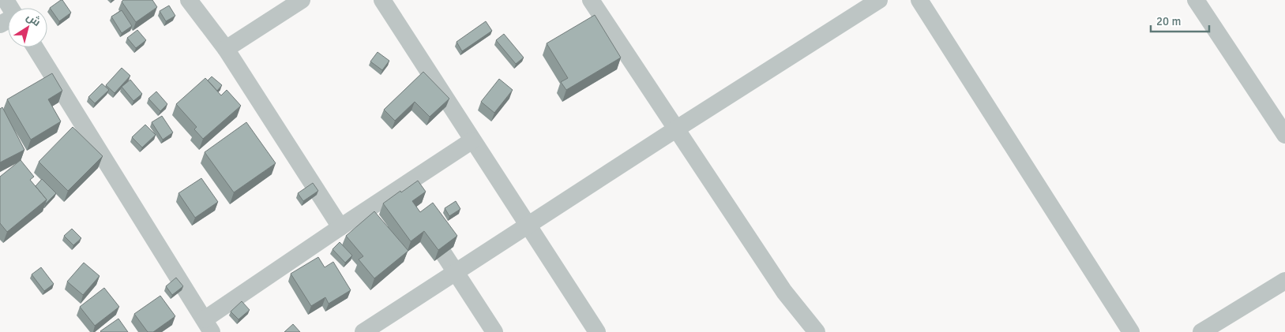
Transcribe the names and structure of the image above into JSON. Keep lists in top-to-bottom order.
{
  "scale_bar": "20 m",
  "north": "top right"
}
